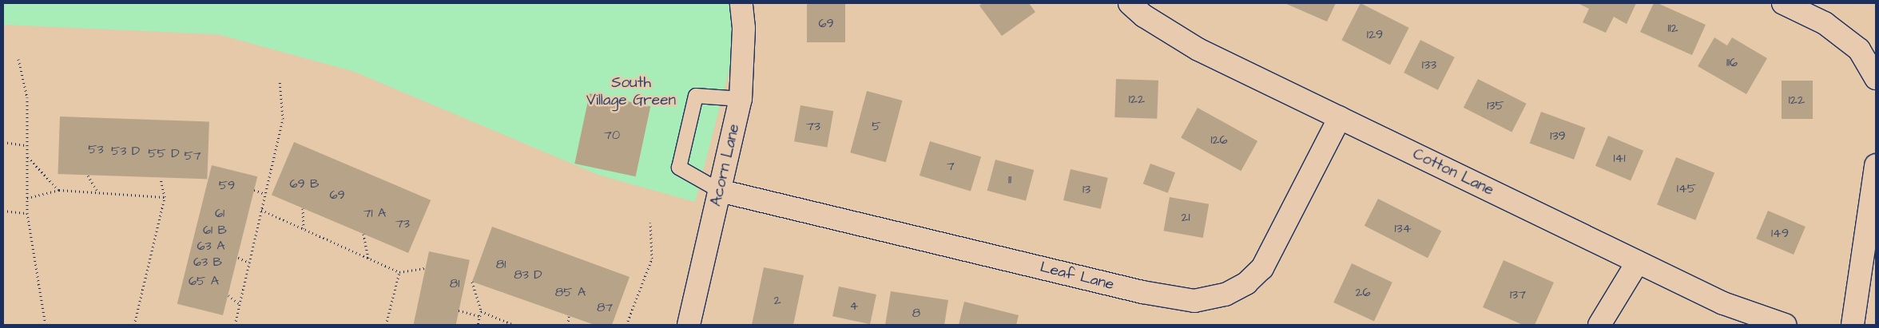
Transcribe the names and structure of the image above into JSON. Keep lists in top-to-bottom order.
{
  "streets": {
    "street": ["Acorn Lane", "Cotton Lane", "Leaf Lane"]
  },
  "crossings": [
    ["Acorn Lane", "Leaf Lane"],
    ["Cotton Lane", "Leaf Lane"]
  ],
  "parks": ["South Village Green"],
  "house_numbers": [
    "69",
    "112",
    "129",
    "116",
    "133",
    "122",
    "122",
    "135",
    "73",
    "5",
    "70",
    "139",
    "126",
    "53",
    "53 D",
    "55 D",
    "57",
    "141",
    "7",
    "11",
    "69 B",
    "59",
    "145",
    "13",
    "69",
    "61",
    "71 A",
    "21",
    "73",
    "134",
    "61 B",
    "149",
    "63 A",
    "63 B",
    "81",
    "83 D",
    "65 A",
    "81",
    "85 A",
    "26",
    "137",
    "2",
    "4",
    "87",
    "8"
  ]
}
